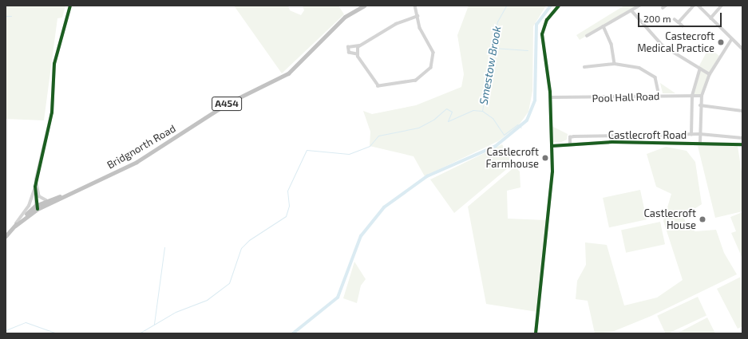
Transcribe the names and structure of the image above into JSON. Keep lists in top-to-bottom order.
{
  "streets": {
    "highway": ["A454", "Bridgnorth Road"],
    "street": ["Pool Hall Road", "Castlecroft Road"]
  },
  "water": ["Smestow Brook"],
  "places": ["Castecroft Medical Practice", "Castlecroft Farmhouse", "Castlecroft House"],
  "scale_bar": "200 m"
}
